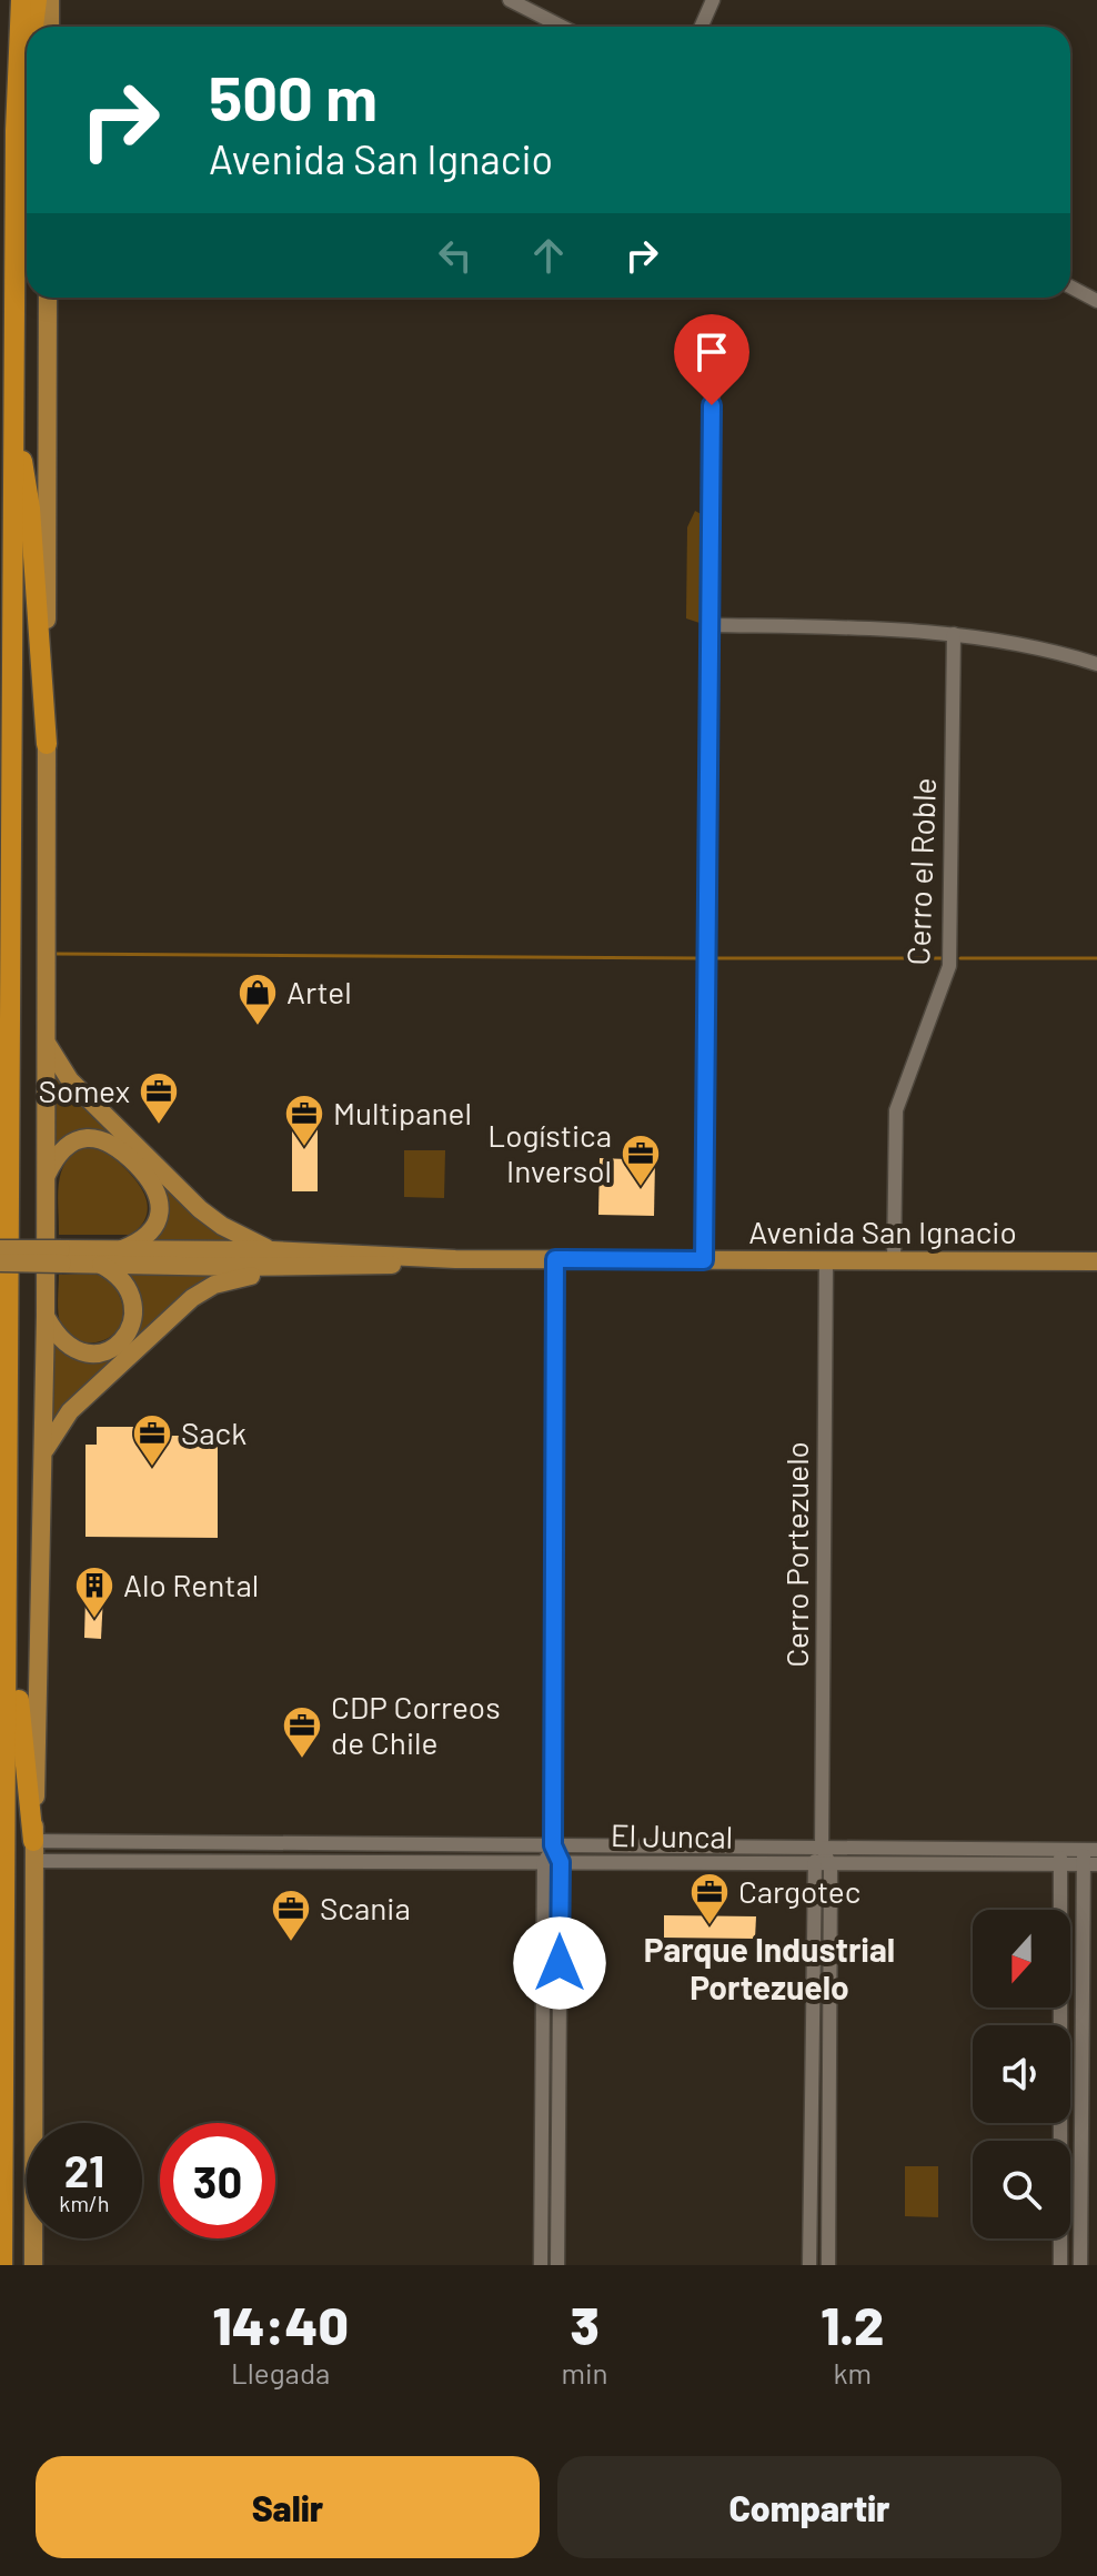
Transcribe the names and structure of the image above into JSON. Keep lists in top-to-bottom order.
{
  "streets": {
    "main road": ["Avenida San Ignacio"],
    "street": ["Cerro el Roble", "Cerro Portezuelo", "El Juncal"]
  },
  "crossings": [
    ["Cerro el Roble", "Avenida San Ignacio"],
    ["Avenida San Ignacio", "Cerro Portezuelo"],
    ["Cerro Portezuelo", "El Juncal"]
  ],
  "districts": ["Parque Industrial Portezuelo"],
  "places": {
    "shop": ["Artel"],
    "office": [
      "Somex",
      "Multipanel",
      "Logística Inversol",
      "Sack",
      "CDP Correos de Chile",
      "Cargotec",
      "Scania"
    ],
    "building": ["Alo Rental"]
  },
  "north": "bottom",
  "page": {
    "turn": ["500 m", "Avenida San Ignacio"],
    "speed": "21 km/h",
    "limit": "30",
    "eta": [
      "14:40",
      "Llegada",
      "3",
      "min",
      "1.2",
      "km"
    ],
    "buttons": ["Salir", "Compartir"]
  }
}
